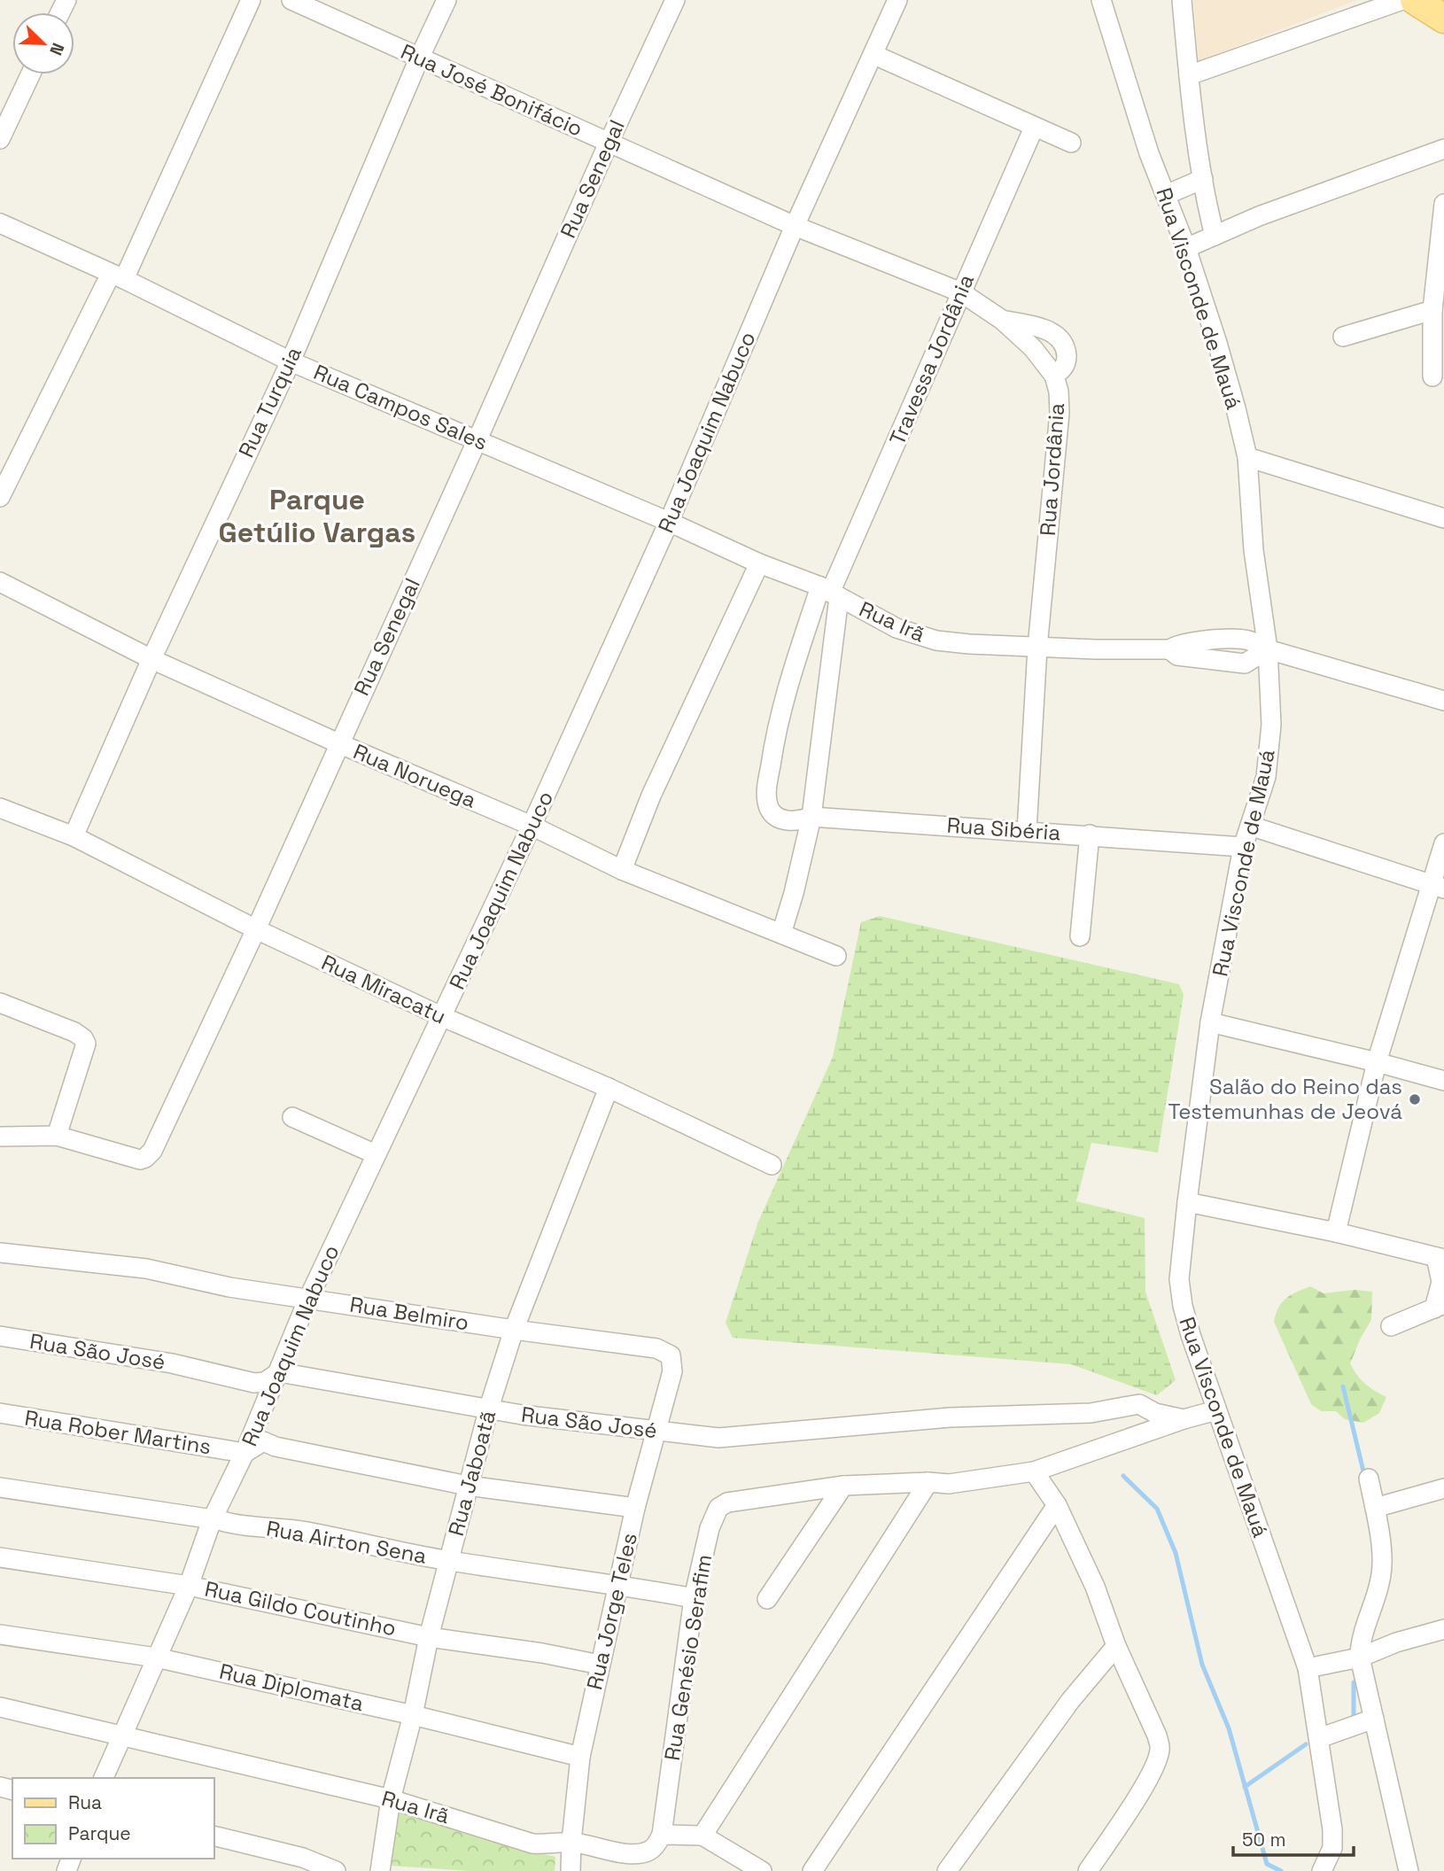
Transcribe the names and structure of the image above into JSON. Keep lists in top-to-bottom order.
{
  "streets": {
    "street": [
      "Rua José Bonifácio",
      "Rua Senegal",
      "Rua Visconde de Mauá",
      "Travessa Jordânia",
      "Rua Turquia",
      "Rua Campos Sales",
      "Rua Joaquim Nabuco",
      "Rua Jordânia",
      "Rua Irã",
      "Rua Noruega",
      "Rua Sibéria",
      "Rua Miracatu",
      "Rua Belmiro",
      "Rua São José",
      "Rua Rober Martins",
      "Rua Jaboatã",
      "Rua Airton Sena",
      "Rua Gildo Coutinho",
      "Rua Jorge Teles",
      "Rua Genésio Serafim",
      "Rua Diplomata"
    ]
  },
  "crossings": [
    ["Rua José Bonifácio", "Rua Senegal"],
    ["Rua José Bonifácio", "Rua Turquia"],
    ["Rua José Bonifácio", "Rua Joaquim Nabuco"],
    ["Rua José Bonifácio", "Rua Jordânia"],
    ["Rua Senegal", "Rua Campos Sales"],
    ["Rua Senegal", "Rua Noruega"],
    ["Rua Senegal", "Rua Miracatu"],
    ["Rua Visconde de Mauá", "Rua Irã"],
    ["Rua Visconde de Mauá", "Rua Sibéria"],
    ["Rua Visconde de Mauá", "Rua Genésio Serafim"],
    ["Travessa Jordânia", "Rua Jordânia"],
    ["Travessa Jordânia", "Rua Irã"],
    ["Travessa Jordânia", "Rua Sibéria"],
    ["Rua Turquia", "Rua Campos Sales"],
    ["Rua Turquia", "Rua Noruega"],
    ["Rua Turquia", "Rua Miracatu"],
    ["Rua Campos Sales", "Rua Joaquim Nabuco"],
    ["Rua Campos Sales", "Rua Irã"],
    ["Rua Joaquim Nabuco", "Rua Jordânia"],
    ["Rua Joaquim Nabuco", "Rua Irã"],
    ["Rua Joaquim Nabuco", "Rua Noruega"],
    ["Rua Joaquim Nabuco", "Rua Miracatu"],
    ["Rua Joaquim Nabuco", "Rua Belmiro"],
    ["Rua Joaquim Nabuco", "Rua São José"],
    ["Rua Joaquim Nabuco", "Rua Rober Martins"],
    ["Rua Joaquim Nabuco", "Rua Airton Sena"],
    ["Rua Joaquim Nabuco", "Rua Gildo Coutinho"],
    ["Rua Joaquim Nabuco", "Rua Diplomata"],
    ["Rua Jordânia", "Rua Irã"],
    ["Rua Jordânia", "Rua Sibéria"],
    ["Rua Irã", "Rua Sibéria"],
    ["Rua Irã", "Rua Jaboatã"],
    ["Rua Irã", "Rua Jorge Teles"],
    ["Rua Irã", "Rua Genésio Serafim"],
    ["Rua Miracatu", "Rua Jaboatã"],
    ["Rua Belmiro", "Rua Jaboatã"],
    ["Rua Belmiro", "Rua Jorge Teles"],
    ["Rua São José", "Rua Jaboatã"],
    ["Rua São José", "Rua Jorge Teles"],
    ["Rua São José", "Rua Genésio Serafim"],
    ["Rua Rober Martins", "Rua Jaboatã"],
    ["Rua Rober Martins", "Rua Jorge Teles"],
    ["Rua Jaboatã", "Rua Airton Sena"],
    ["Rua Jaboatã", "Rua Gildo Coutinho"],
    ["Rua Jaboatã", "Rua Diplomata"],
    ["Rua Airton Sena", "Rua Jorge Teles"],
    ["Rua Airton Sena", "Rua Genésio Serafim"],
    ["Rua Gildo Coutinho", "Rua Jorge Teles"],
    ["Rua Jorge Teles", "Rua Diplomata"]
  ],
  "districts": ["Parque Getúlio Vargas"],
  "places": ["Salão do Reino das Testemunhas de Jeová"],
  "legend": ["Rua", "Parque"],
  "scale_bar": "50 m",
  "north": "bottom right"
}
